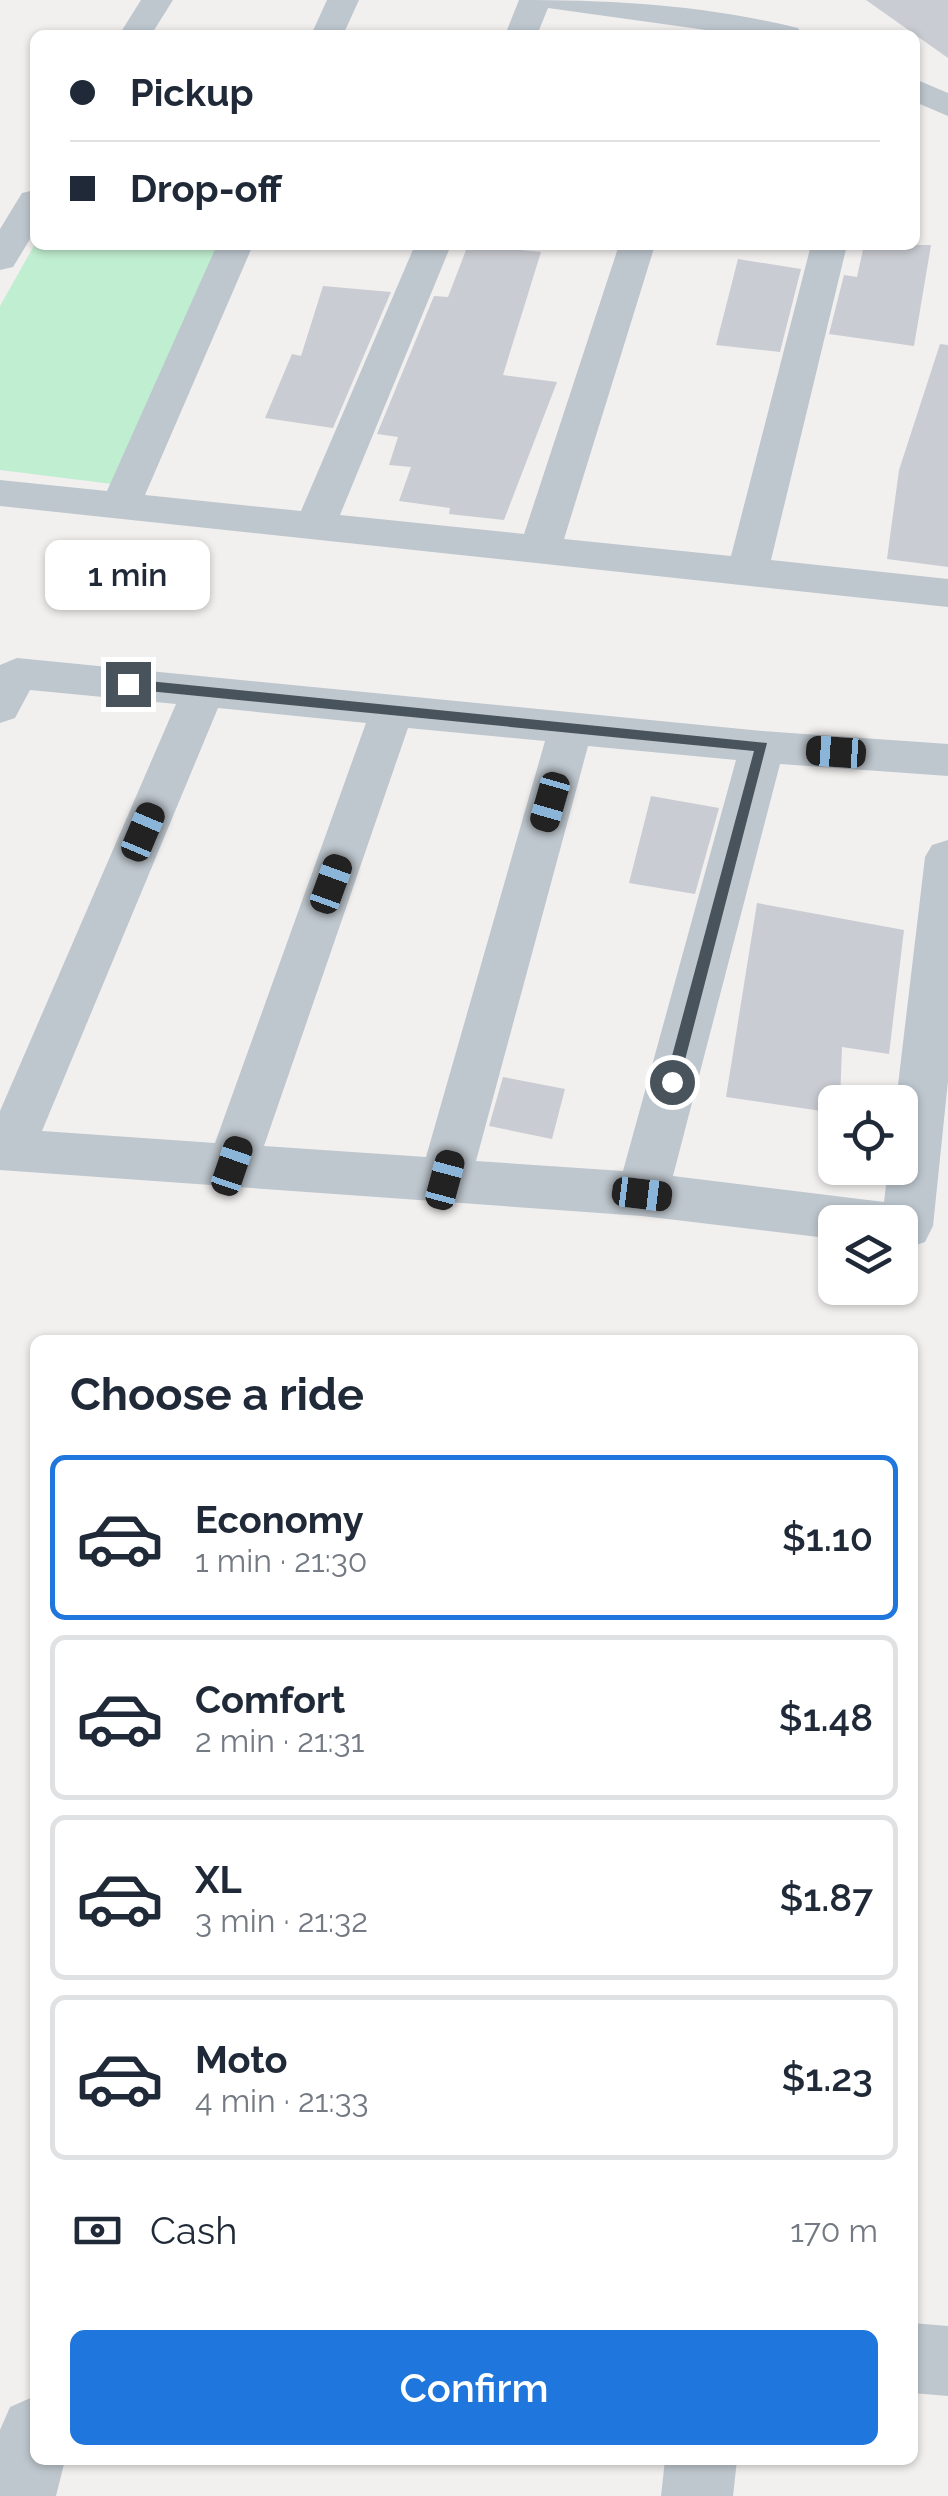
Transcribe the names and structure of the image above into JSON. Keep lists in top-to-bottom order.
{
  "page": {
    "banner": ["Pickup", "Drop-off"],
    "bubble": "1 min",
    "heading": "Choose a ride",
    "list": [
      {
        "name": "Economy",
        "note": "1 min · 21:30",
        "value": "$1.10"
      },
      {
        "name": "Comfort",
        "note": "2 min · 21:31",
        "value": "$1.48"
      },
      {
        "name": "XL",
        "note": "3 min · 21:32",
        "value": "$1.87"
      },
      {
        "name": "Moto",
        "note": "4 min · 21:33",
        "value": "$1.23"
      }
    ],
    "pay": ["Cash", "170 m"],
    "buttons": "Confirm"
  }
}
